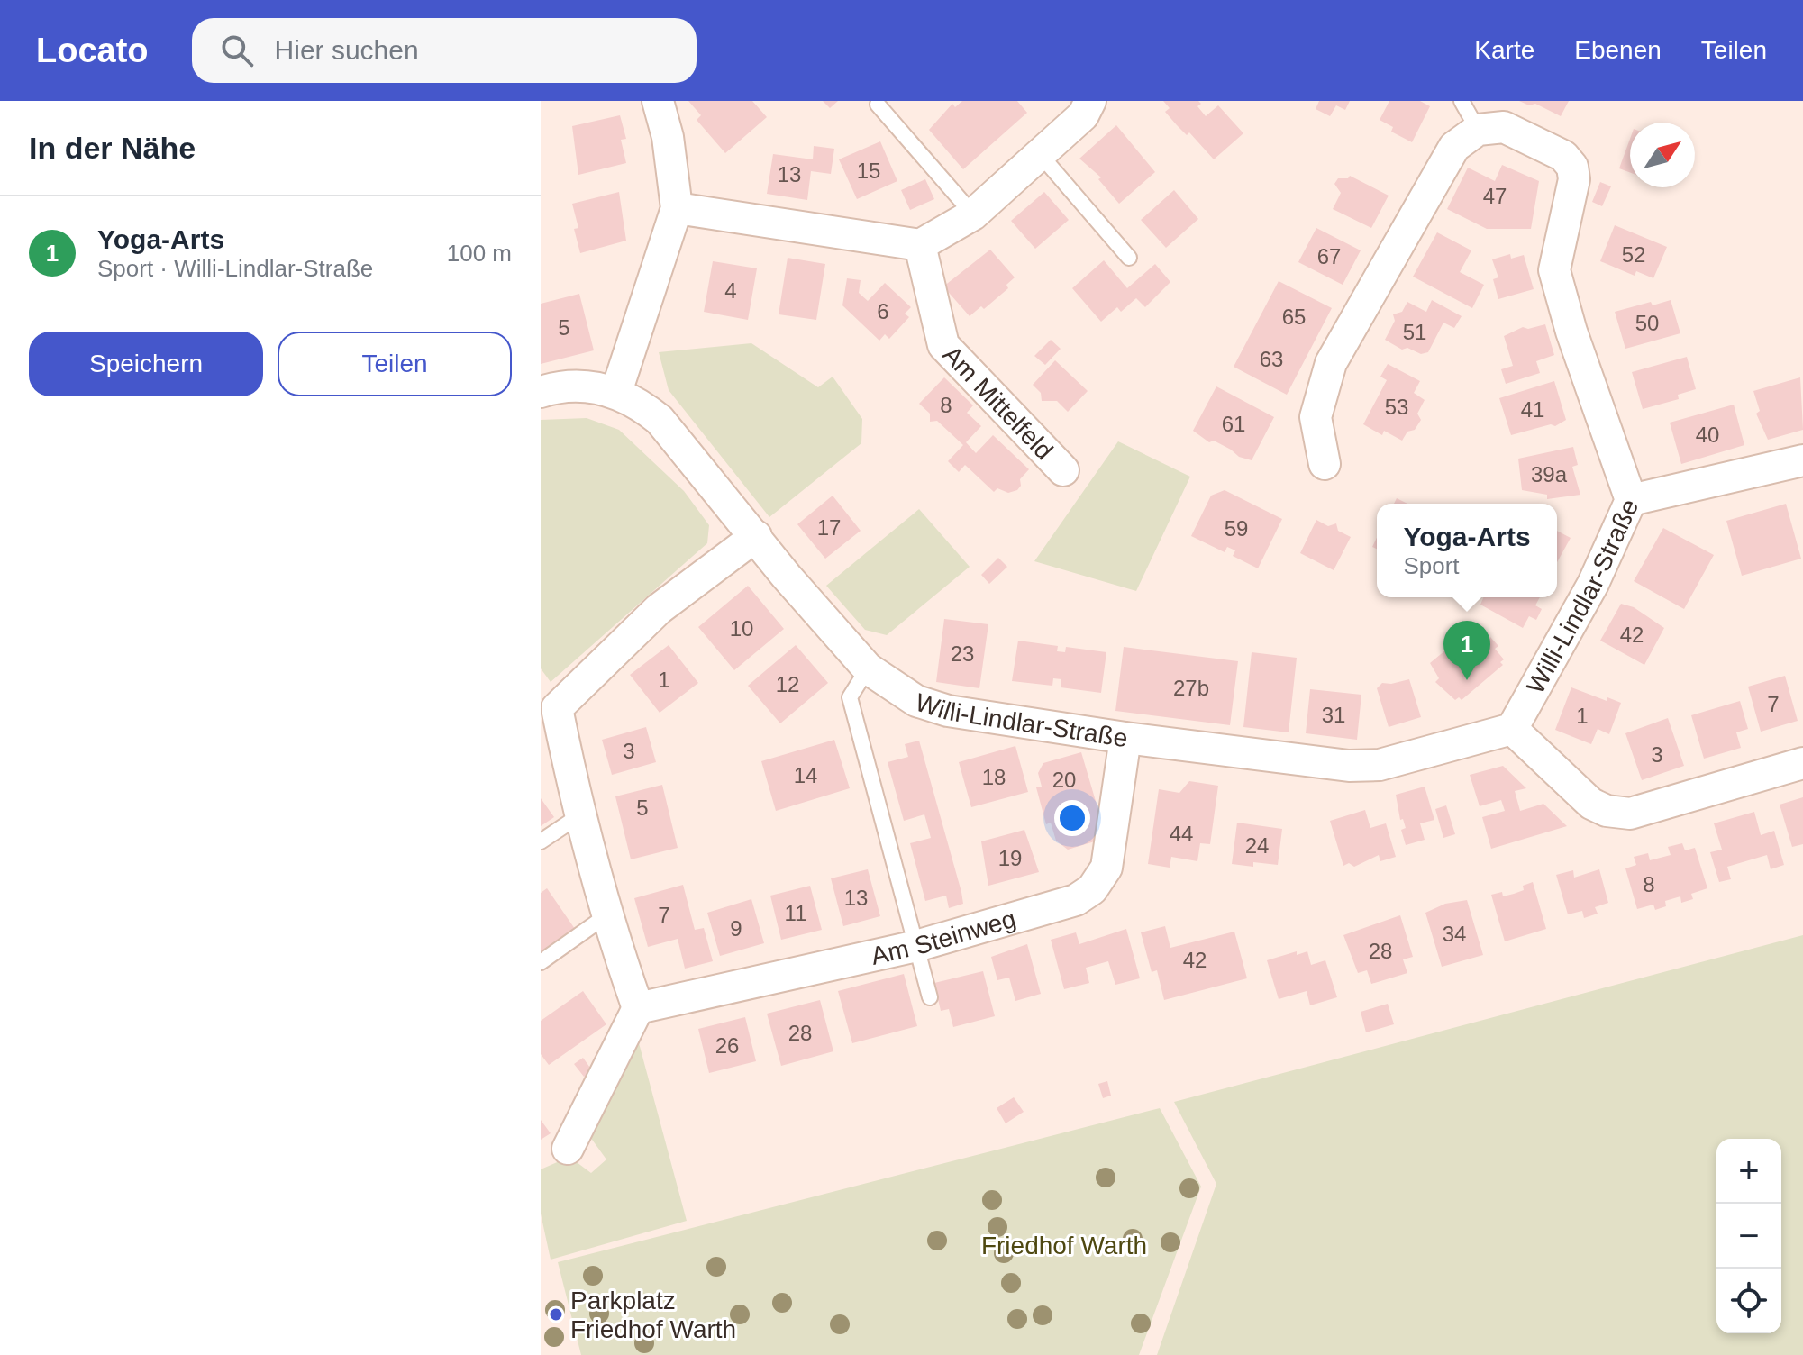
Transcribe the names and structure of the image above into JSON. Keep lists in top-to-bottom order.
{
  "streets": {
    "street": ["Am Mittelfeld", "Willi-Lindlar-Straße", "Am Steinweg"]
  },
  "crossings": [
    ["Willi-Lindlar-Straße", "Am Steinweg"]
  ],
  "parks": ["Friedhof Warth"],
  "places": ["Parkplatz Friedhof Warth"],
  "house_numbers": [
    "15",
    "13",
    "47",
    "52",
    "67",
    "4",
    "6",
    "65",
    "50",
    "5",
    "51",
    "63",
    "8",
    "53",
    "41",
    "61",
    "40",
    "39a",
    "17",
    "59",
    "10",
    "42",
    "23",
    "1",
    "12",
    "27b",
    "7",
    "31",
    "1",
    "3",
    "3",
    "14",
    "18",
    "20",
    "5",
    "44",
    "24",
    "19",
    "8",
    "13",
    "11",
    "7",
    "9",
    "34",
    "28",
    "42",
    "28",
    "26"
  ],
  "north": "top right",
  "page": {
    "header": "Locato",
    "search": "Hier suchen",
    "nav": ["Karte", "Ebenen", "Teilen"],
    "heading": "In der Nähe",
    "list": [
      {
        "mark": "1",
        "name": "Yoga-Arts",
        "note": "Sport · Willi-Lindlar-Straße",
        "value": "100 m"
      }
    ],
    "buttons": ["Speichern", "Teilen"],
    "popup": ["Yoga-Arts", "Sport"],
    "pins": "1",
    "map_buttons": ["+", "−"]
  }
}
